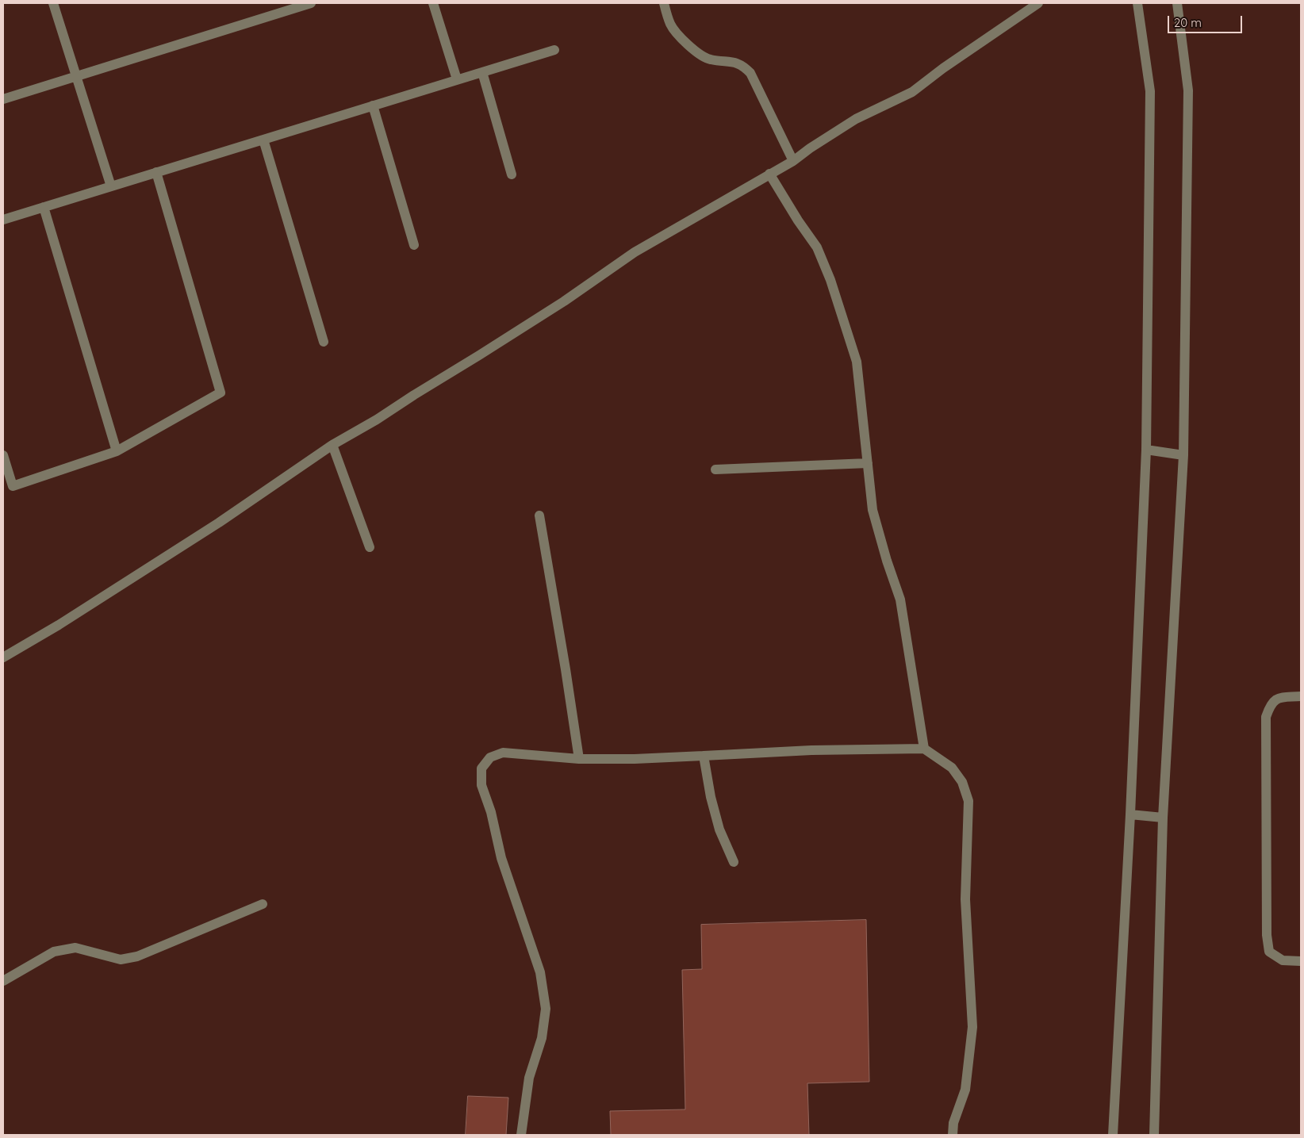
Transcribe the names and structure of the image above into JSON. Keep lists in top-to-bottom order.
{
  "scale_bar": "20 m"
}
